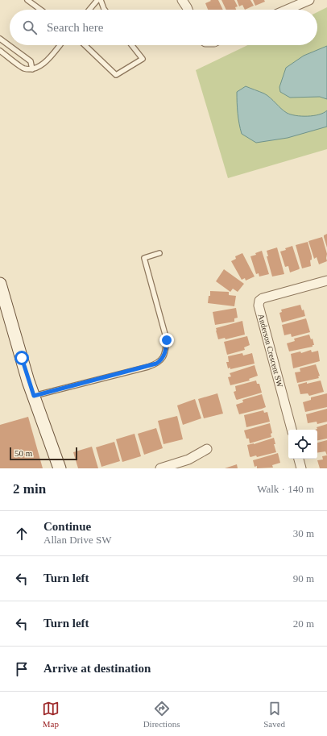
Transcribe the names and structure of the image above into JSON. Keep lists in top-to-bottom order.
{
  "streets": {
    "street": ["Anderson Crescent SW"]
  },
  "scale_bar": "50 m",
  "page": {
    "search": "Search here",
    "scale": "50 m",
    "heading": ["2 min", "Walk · 140 m"],
    "list": [
      ["Continue", "Allan Drive SW", "30 m"],
      ["Turn left", "90 m"],
      ["Turn left", "20 m"],
      "Arrive at destination"
    ],
    "nav": ["Map", "Directions", "Saved"]
  }
}
